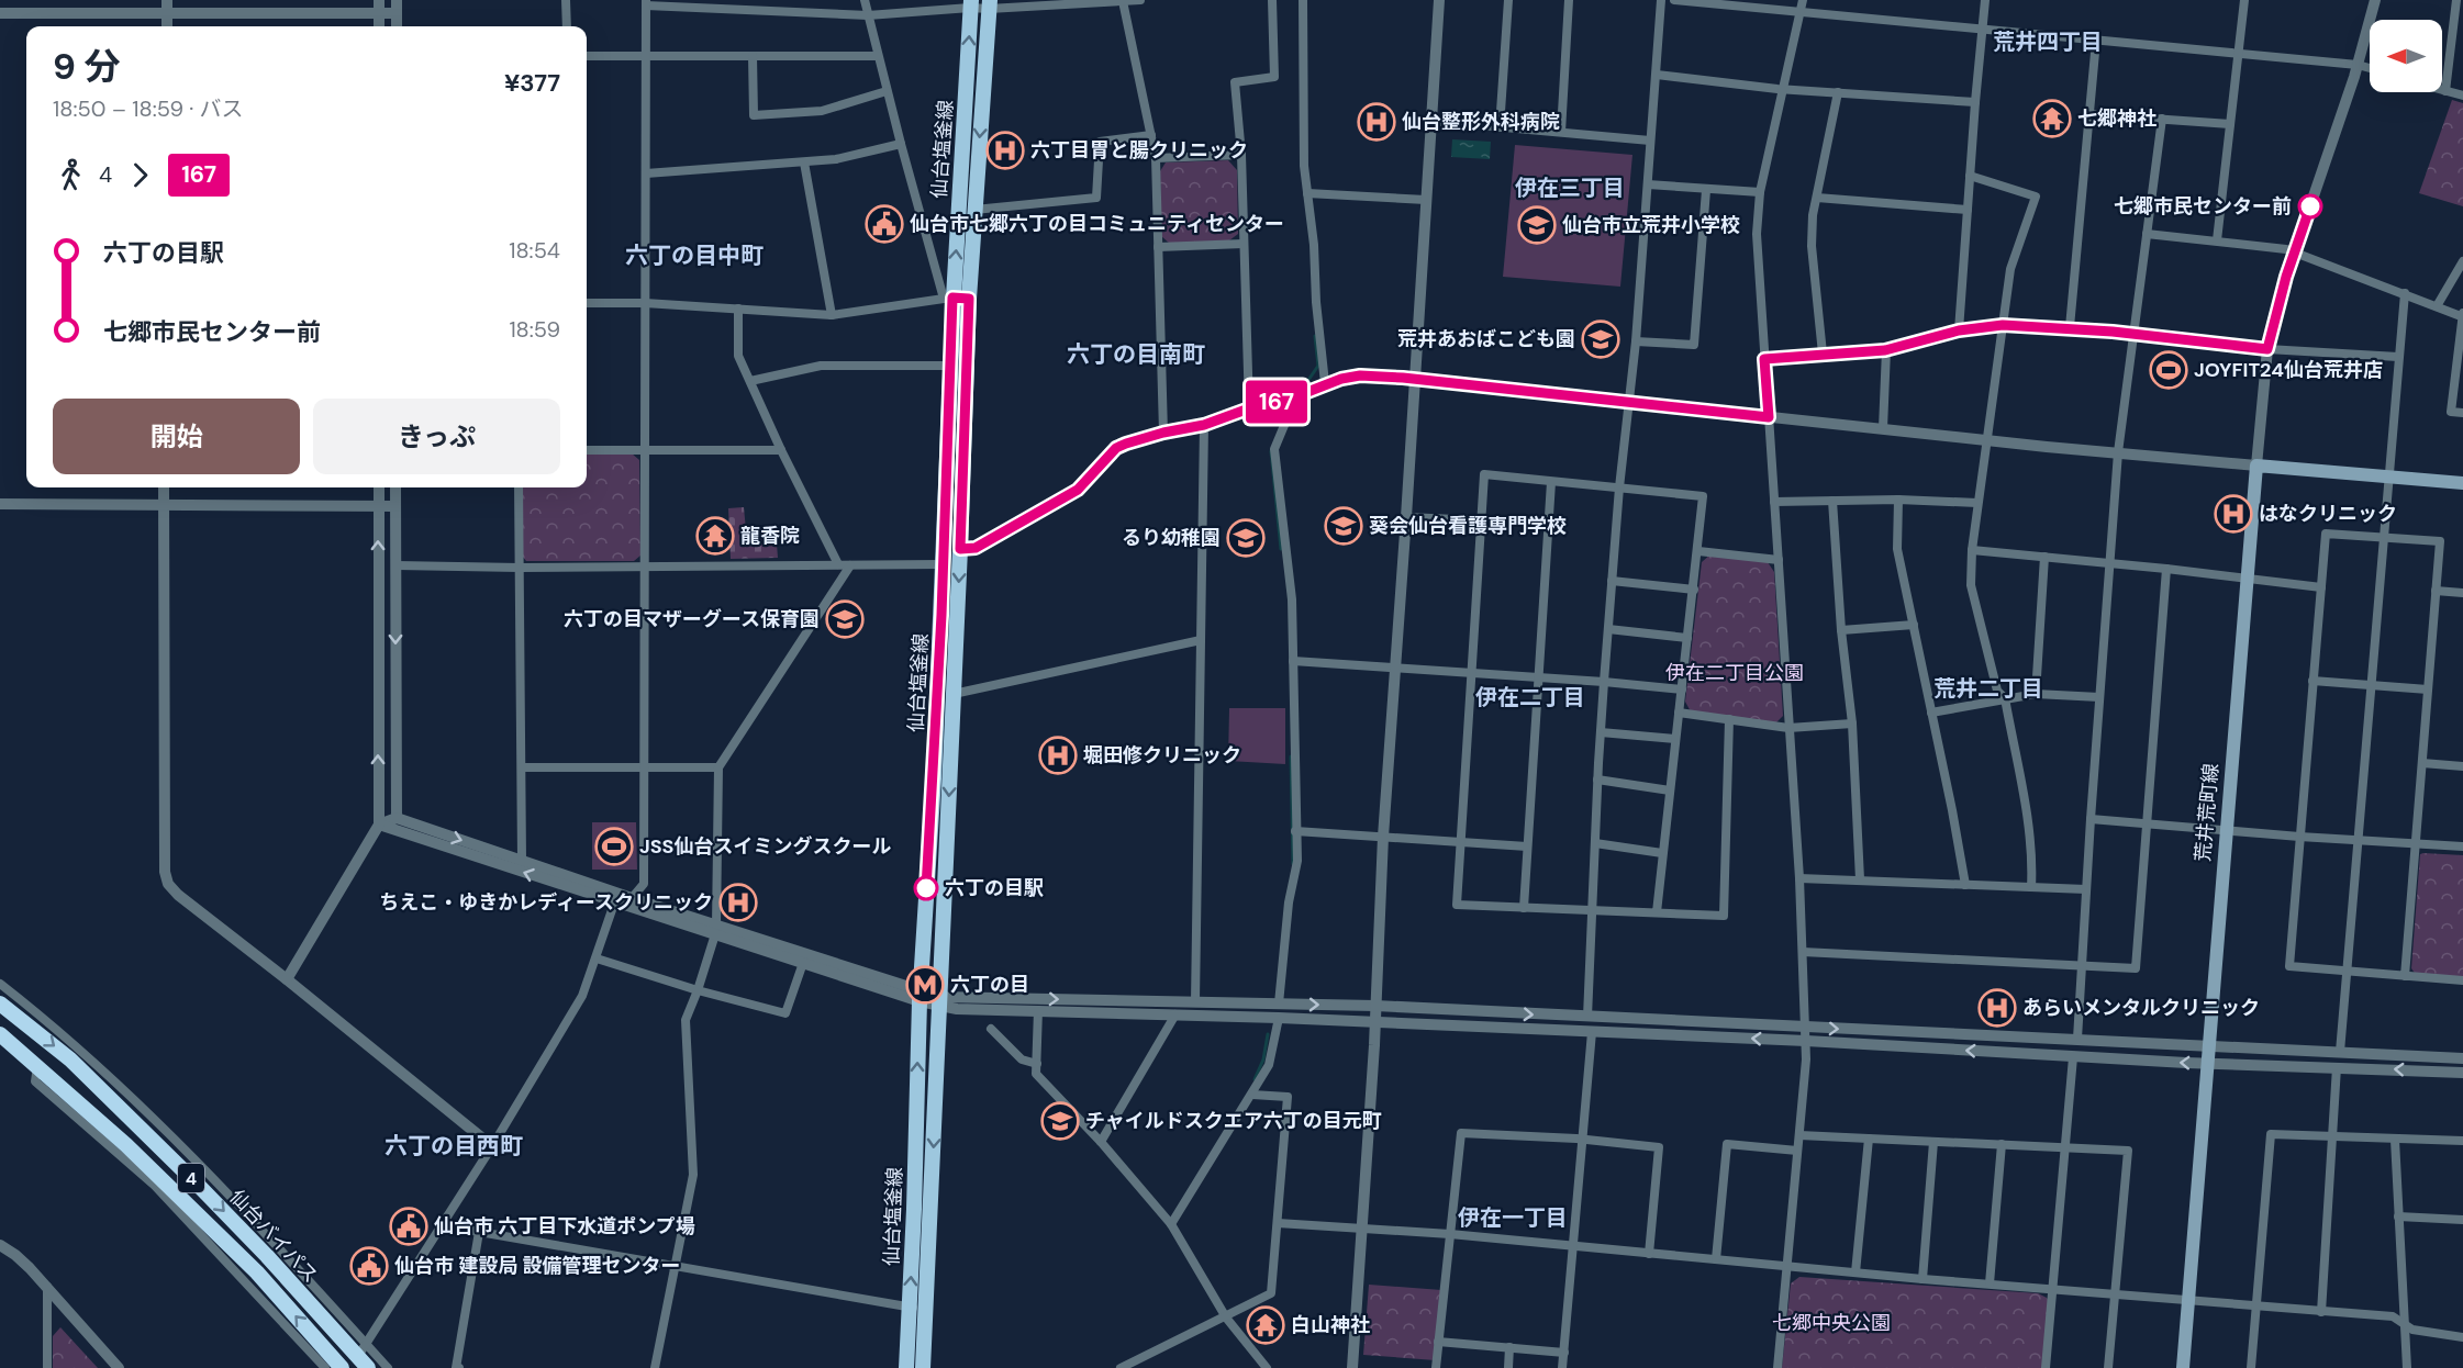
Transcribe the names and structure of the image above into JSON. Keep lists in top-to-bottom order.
{
  "streets": {
    "highway": ["4", "仙台バイパス"],
    "main road": ["仙台塩釜線", "荒井荒町線"]
  },
  "districts": [
    "荒井四丁目",
    "伊在三丁目",
    "六丁の目中町",
    "六丁の目南町",
    "荒井二丁目",
    "伊在二丁目",
    "六丁の目西町",
    "伊在一丁目"
  ],
  "parks": ["伊在二丁目公園", "七郷中央公園"],
  "places": {
    "temple": ["七郷神社", "龍香院", "白山神社"],
    "hospital": [
      "仙台整形外科病院",
      "六丁目胃と腸クリニック",
      "はなクリニック",
      "堀田修クリニック",
      "ちえこ・ゆきかレディースクリニック",
      "あらいメンタルクリニック"
    ],
    "other": ["七郷市民センター前", "六丁の目駅"],
    "public building": ["仙台市七郷六丁の目コミュニティセンター", "仙台市 六丁目下水道ポンプ場", "仙台市 建設局 設備管理センター"],
    "school or university": [
      "仙台市立荒井小学校",
      "荒井あおばこども園",
      "葵会仙台看護専門学校",
      "るり幼稚園",
      "六丁の目マザーグース保育園",
      "チャイルドスクエア六丁の目元町"
    ],
    "sports": ["JOYFIT24仙台荒井店", "JSS仙台スイミングスクール"],
    "metro station": ["六丁の目"]
  },
  "lines": ["bus line 167"],
  "north": "left",
  "page": {
    "on_map": "167",
    "heading": ["9 分", "18:50 – 18:59 · バス", "¥377"],
    "legs": ["4", "167"],
    "list": [
      {
        "name": "六丁の目駅",
        "value": "18:54"
      },
      {
        "name": "七郷市民センター前",
        "value": "18:59"
      }
    ],
    "buttons": ["開始", "きっぷ"]
  }
}
